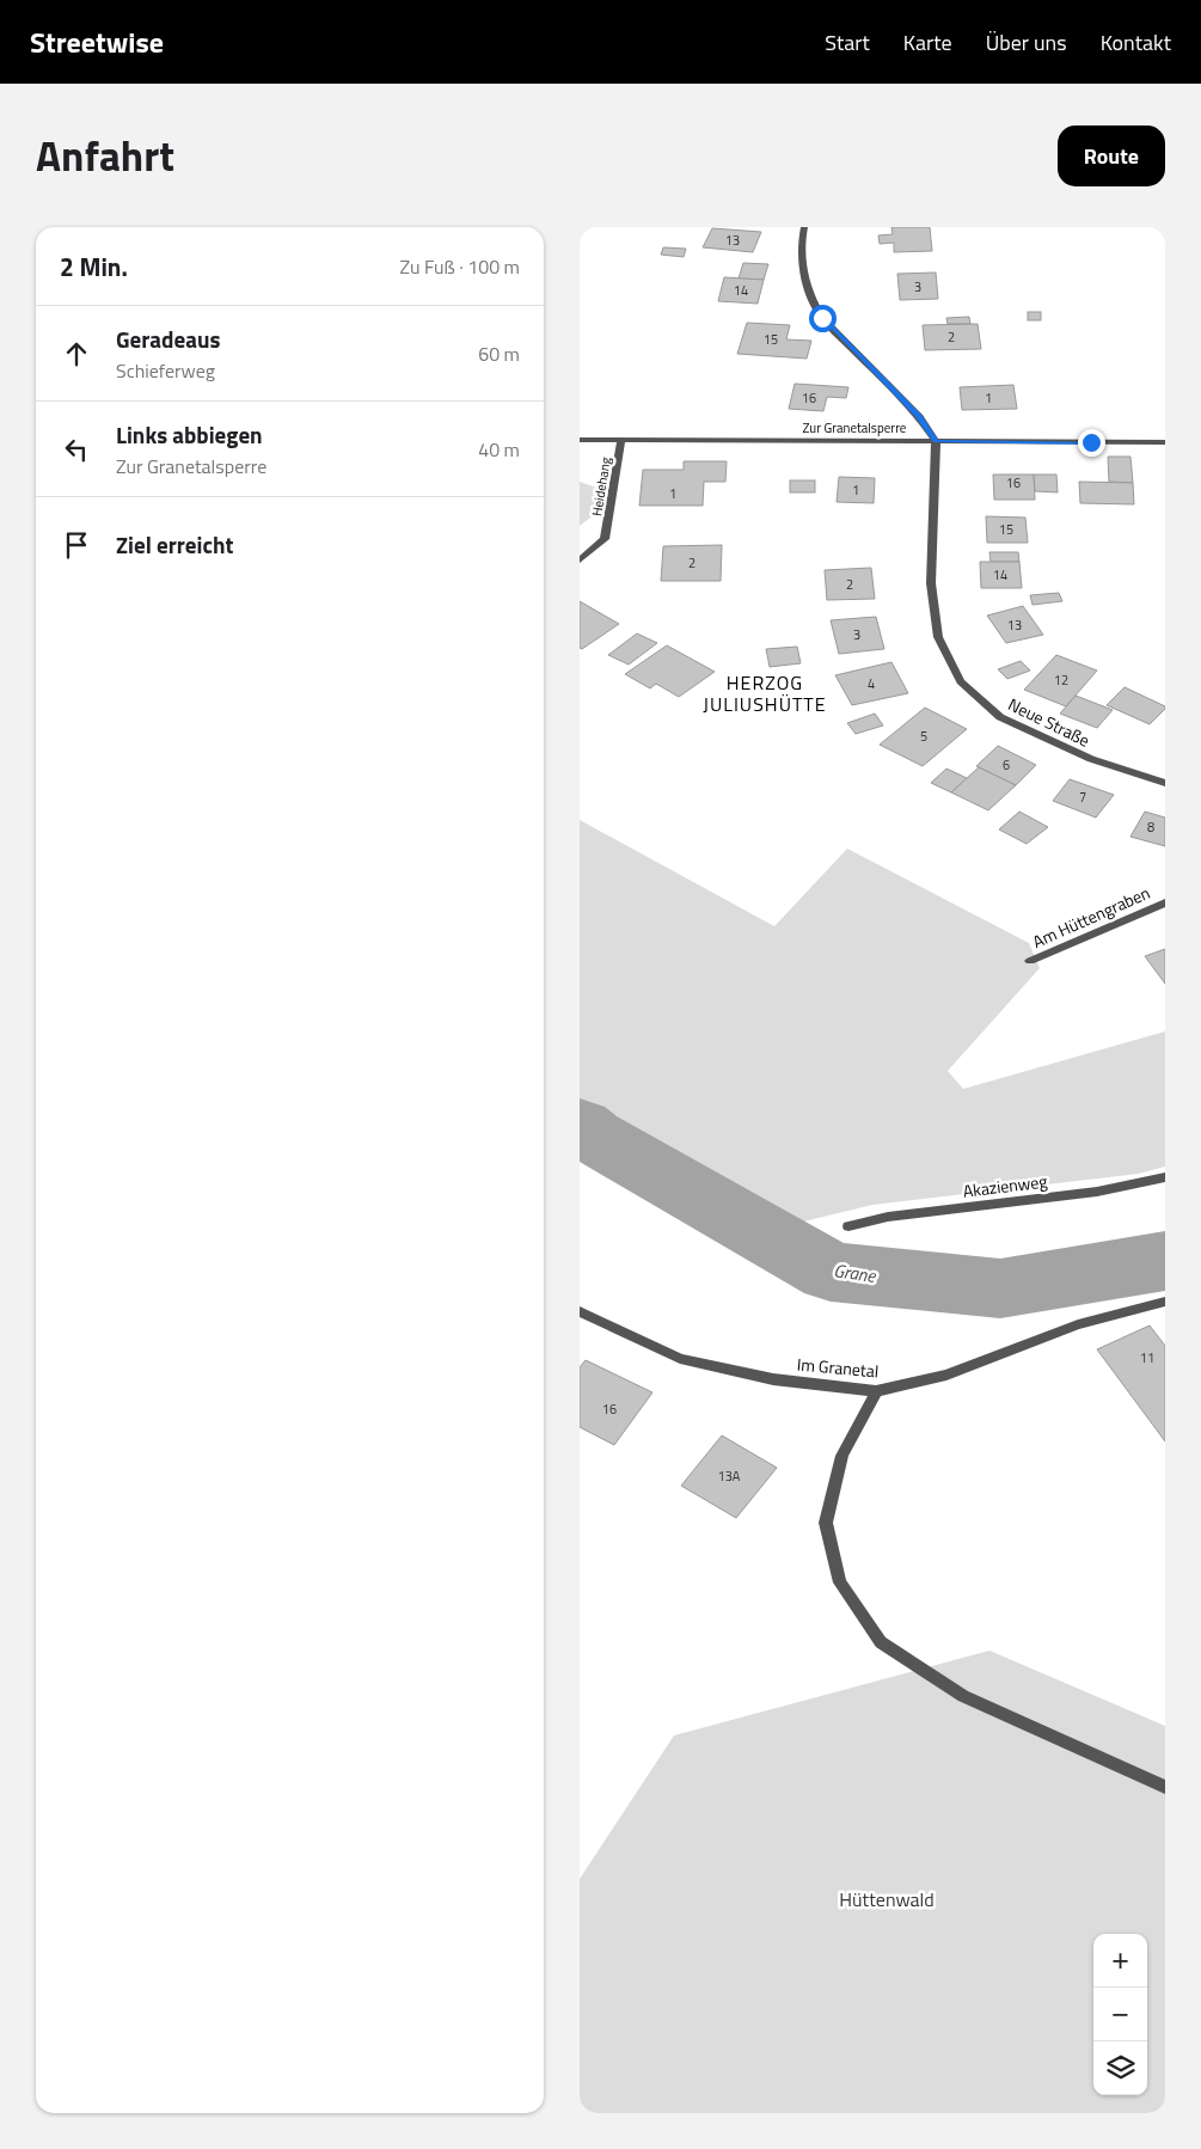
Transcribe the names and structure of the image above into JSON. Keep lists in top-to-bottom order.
{
  "streets": {
    "street": [
      "Zur Granetalsperre",
      "Heidehang",
      "Neue Straße",
      "Am Hüttengraben",
      "Akazienweg",
      "Im Granetal"
    ]
  },
  "crossings": [
    ["Zur Granetalsperre", "Heidehang"],
    ["Zur Granetalsperre", "Neue Straße"]
  ],
  "districts": ["HERZOG JULIUSHÜTTE"],
  "water": ["Grane"],
  "parks": ["Hüttenwald"],
  "house_numbers": [
    "13",
    "3",
    "14",
    "2",
    "15",
    "16",
    "1",
    "16",
    "1",
    "1",
    "15",
    "2",
    "14",
    "2",
    "13",
    "3",
    "12",
    "4",
    "5",
    "6",
    "7",
    "8",
    "11",
    "16",
    "13A"
  ],
  "page": {
    "header": "Streetwise",
    "nav": [
      "Start",
      "Karte",
      "Über uns",
      "Kontakt"
    ],
    "title": "Anfahrt",
    "buttons": "Route",
    "heading": ["2 Min.", "Zu Fuß · 100 m"],
    "list": [
      ["Geradeaus", "Schieferweg", "60 m"],
      ["Links abbiegen", "Zur Granetalsperre", "40 m"],
      "Ziel erreicht"
    ],
    "map_buttons": ["+", "−"]
  }
}
